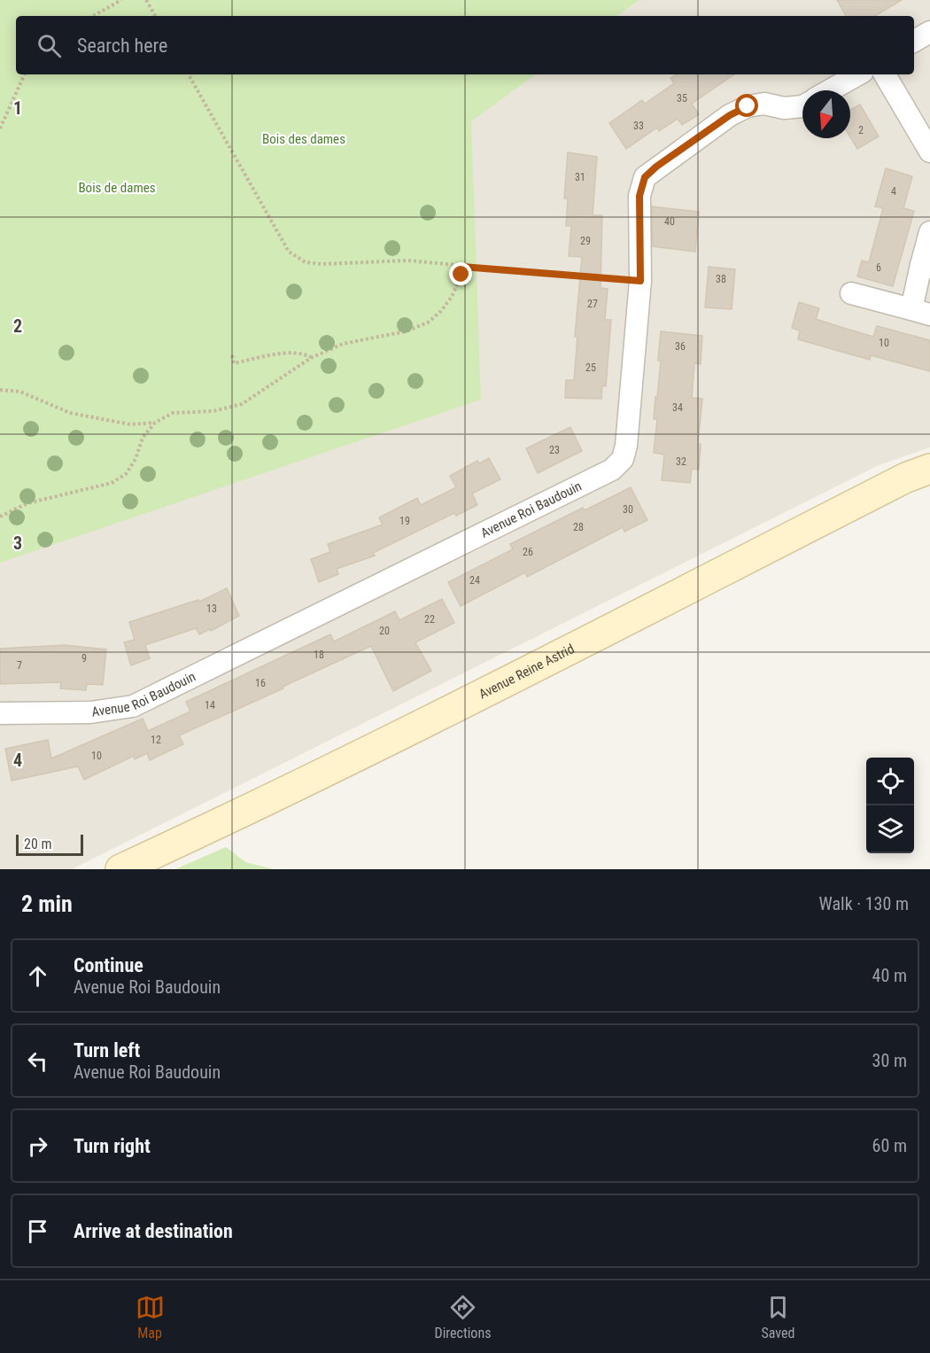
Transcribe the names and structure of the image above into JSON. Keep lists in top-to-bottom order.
{
  "streets": {
    "main road": ["Avenue Reine Astrid"],
    "street": ["Avenue Roi Baudouin"]
  },
  "parks": ["Bois des dames", "Bois de dames"],
  "house_numbers": [
    "35",
    "33",
    "2",
    "31",
    "4",
    "40",
    "29",
    "6",
    "38",
    "27",
    "10",
    "36",
    "25",
    "34",
    "23",
    "32",
    "30",
    "19",
    "28",
    "26",
    "24",
    "13",
    "22",
    "20",
    "18",
    "9",
    "7",
    "16",
    "14",
    "12",
    "10"
  ],
  "scale_bar": "20 m",
  "north": "bottom",
  "page": {
    "search": "Search here",
    "scale": "20 m",
    "heading": ["2 min", "Walk · 130 m"],
    "list": [
      ["Continue", "Avenue Roi Baudouin", "40 m"],
      ["Turn left", "Avenue Roi Baudouin", "30 m"],
      ["Turn right", "60 m"],
      "Arrive at destination"
    ],
    "nav": ["Map", "Directions", "Saved"]
  },
  "grid": {
    "rows": [
      "1",
      "2",
      "3",
      "4"
    ]
  }
}
